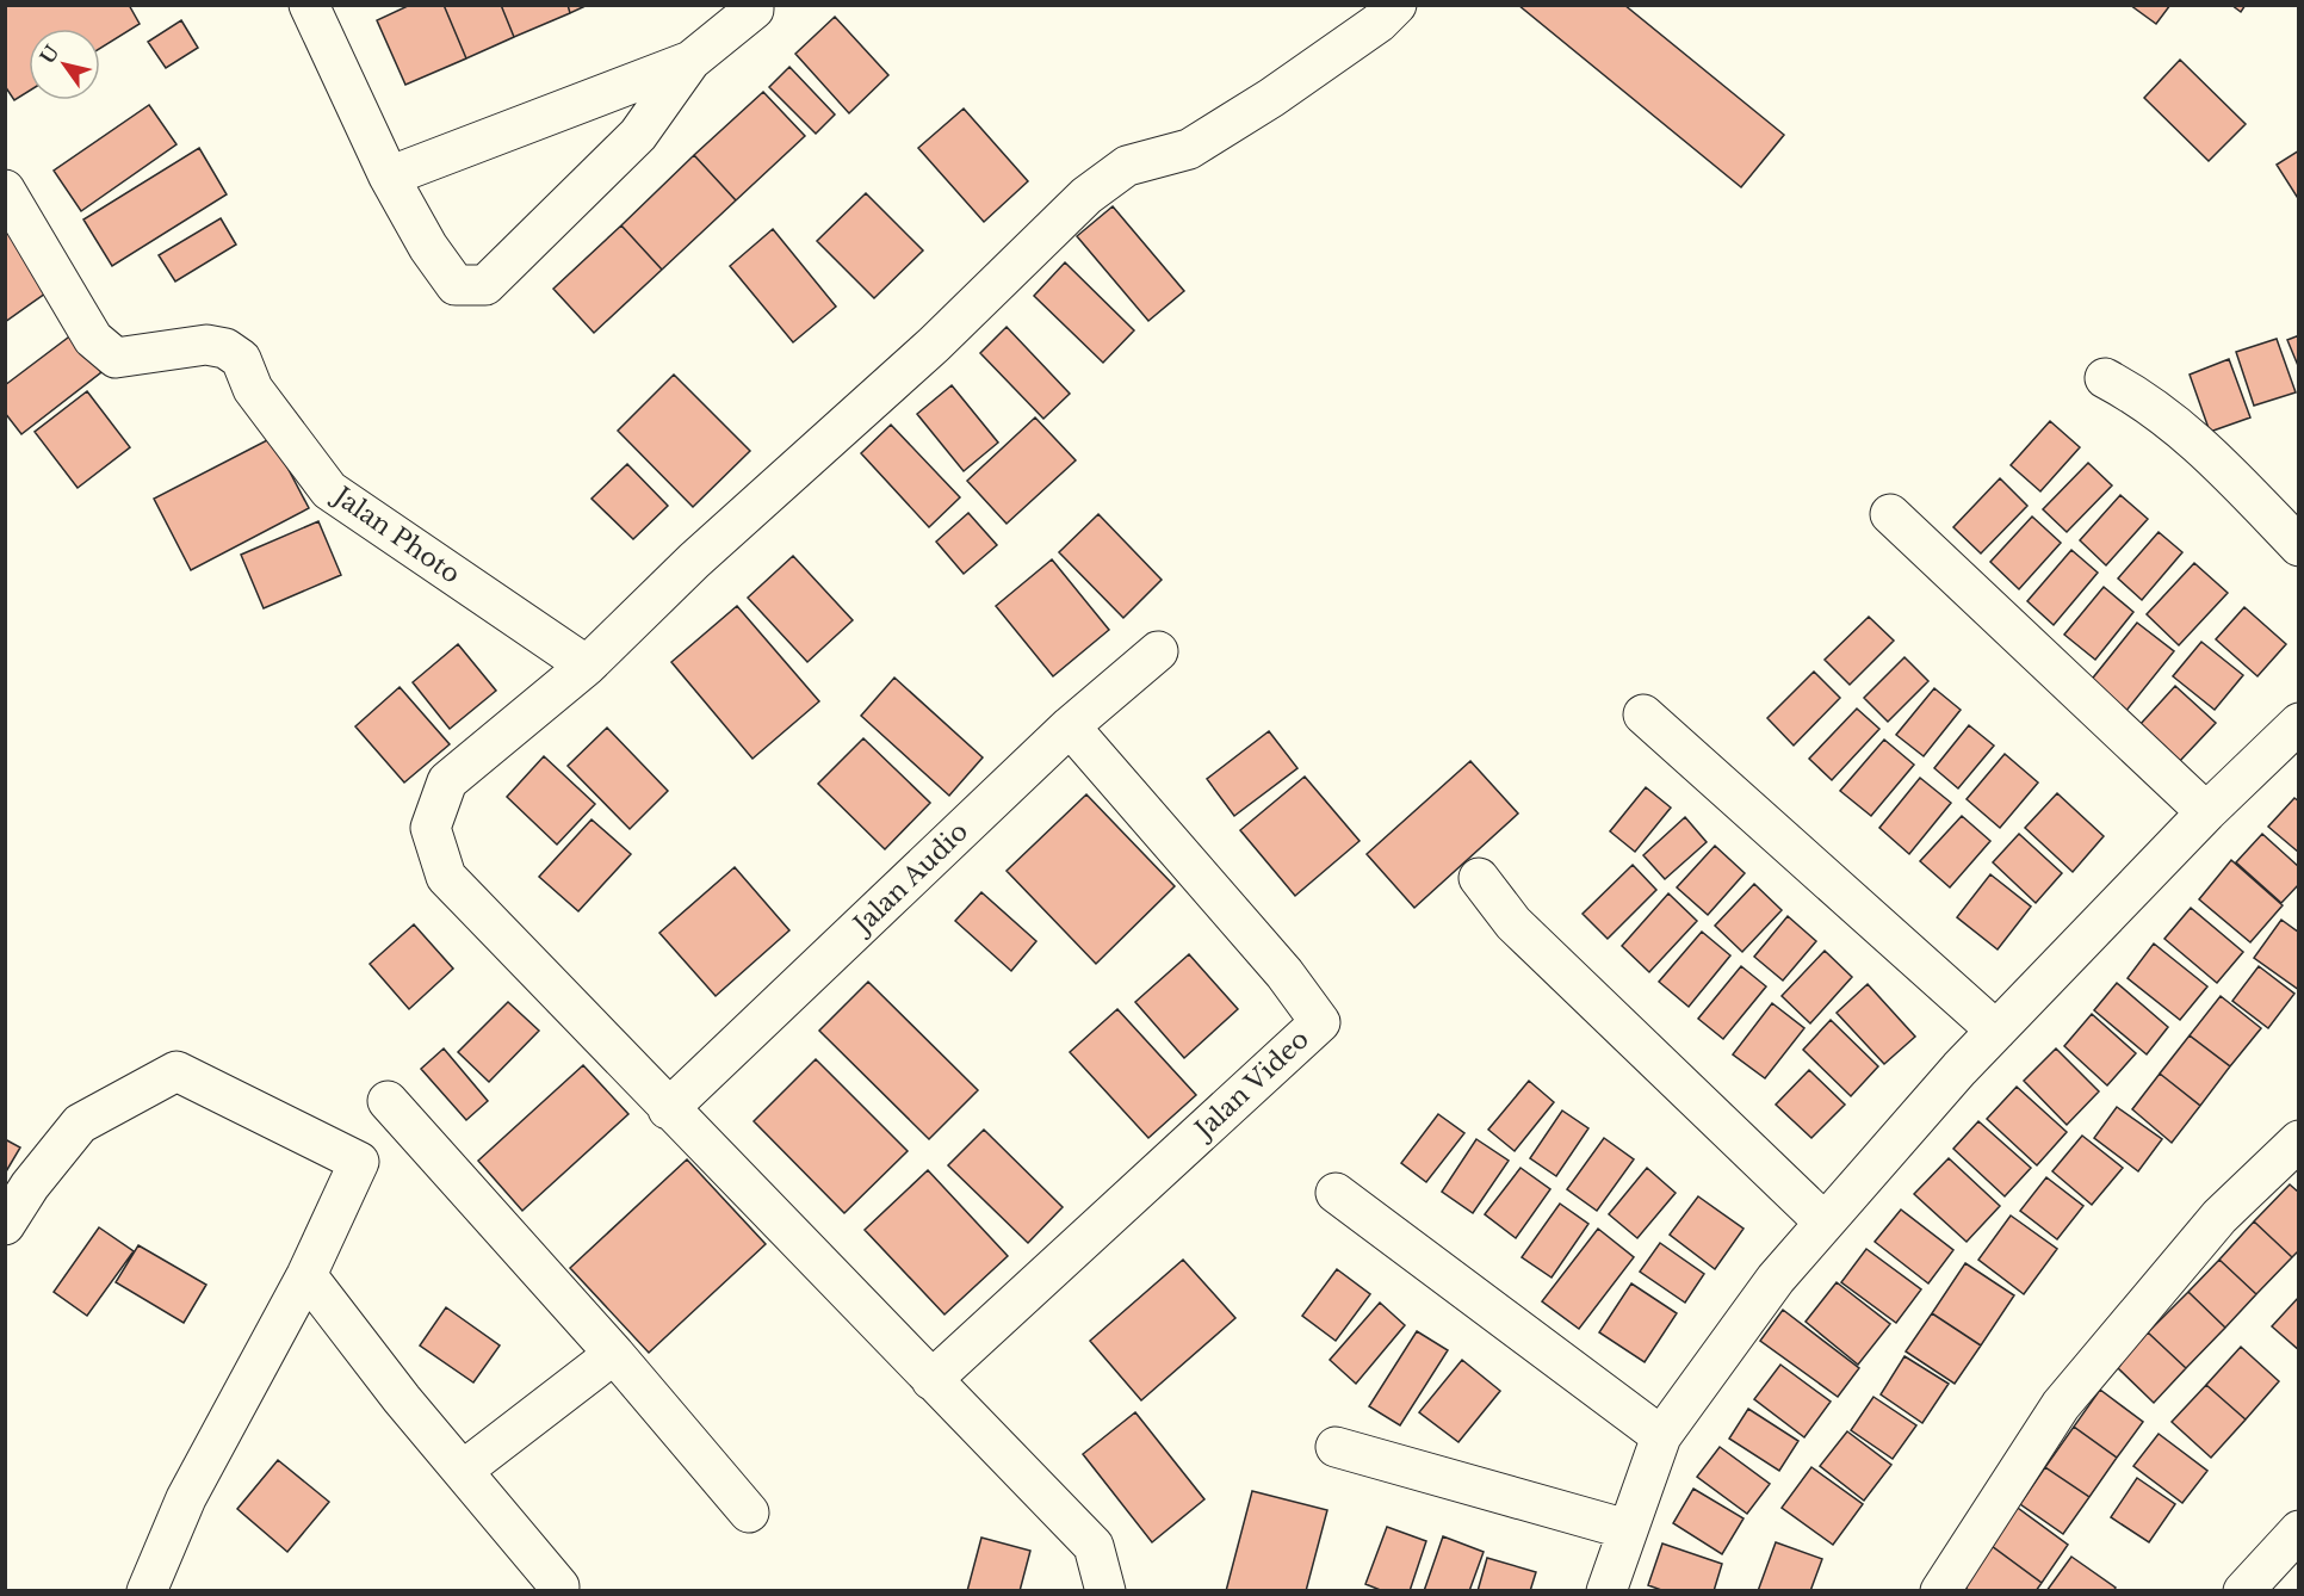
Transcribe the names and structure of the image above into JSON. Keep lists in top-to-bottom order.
{
  "streets": {
    "street": ["Jalan Photo", "Jalan Audio", "Jalan Video"]
  },
  "crossings": [
    ["Jalan Audio", "Jalan Video"]
  ],
  "north": "top left"
}
